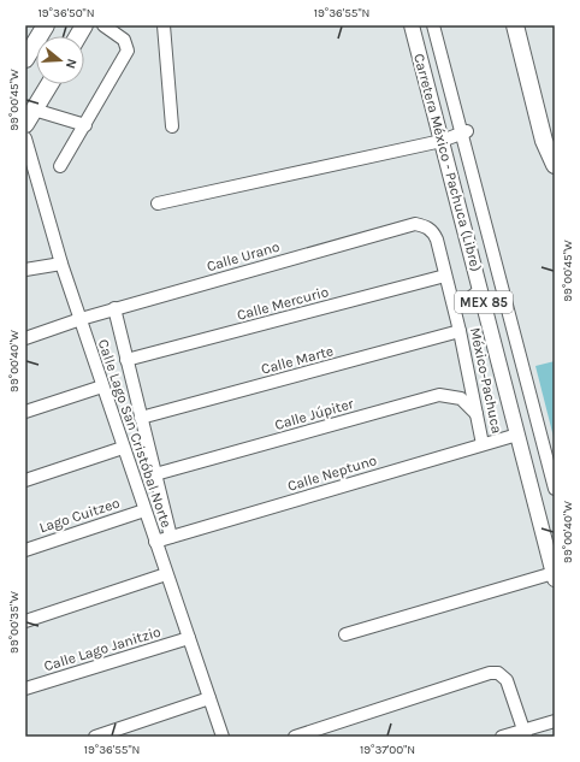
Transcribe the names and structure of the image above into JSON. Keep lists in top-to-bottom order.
{
  "streets": {
    "main road": ["Carretera México - Pachuca (Libre)", "MEX 85"],
    "street": [
      "Calle Urano",
      "Calle Mercurio",
      "Calle Marte",
      "México-Pachuca",
      "Calle Júpiter",
      "Calle Lago San Cristóbal Norte",
      "Calle Neptuno",
      "Lago Cuitzeo",
      "Calle Lago Janitzio"
    ]
  },
  "crossings": [
    ["Carretera México - Pachuca (Libre)", "Calle Neptuno"],
    ["Calle Urano", "México-Pachuca"],
    ["Calle Urano", "Calle Lago San Cristóbal Norte"],
    ["Calle Mercurio", "México-Pachuca"],
    ["Calle Mercurio", "Calle Lago San Cristóbal Norte"],
    ["Calle Marte", "México-Pachuca"],
    ["Calle Marte", "Calle Lago San Cristóbal Norte"],
    ["México-Pachuca", "Calle Júpiter"],
    ["México-Pachuca", "Calle Neptuno"],
    ["Calle Júpiter", "Calle Lago San Cristóbal Norte"],
    ["Calle Lago San Cristóbal Norte", "Calle Neptuno"],
    ["Calle Lago San Cristóbal Norte", "Lago Cuitzeo"],
    ["Calle Lago San Cristóbal Norte", "Calle Lago Janitzio"]
  ],
  "north": "right",
  "coordinates": [
    "19°36'50\"N",
    "19°36'55\"N",
    "99°00'45\"W",
    "99°00'40\"W",
    "99°00'35\"W",
    "19°37'00\"N"
  ]
}
